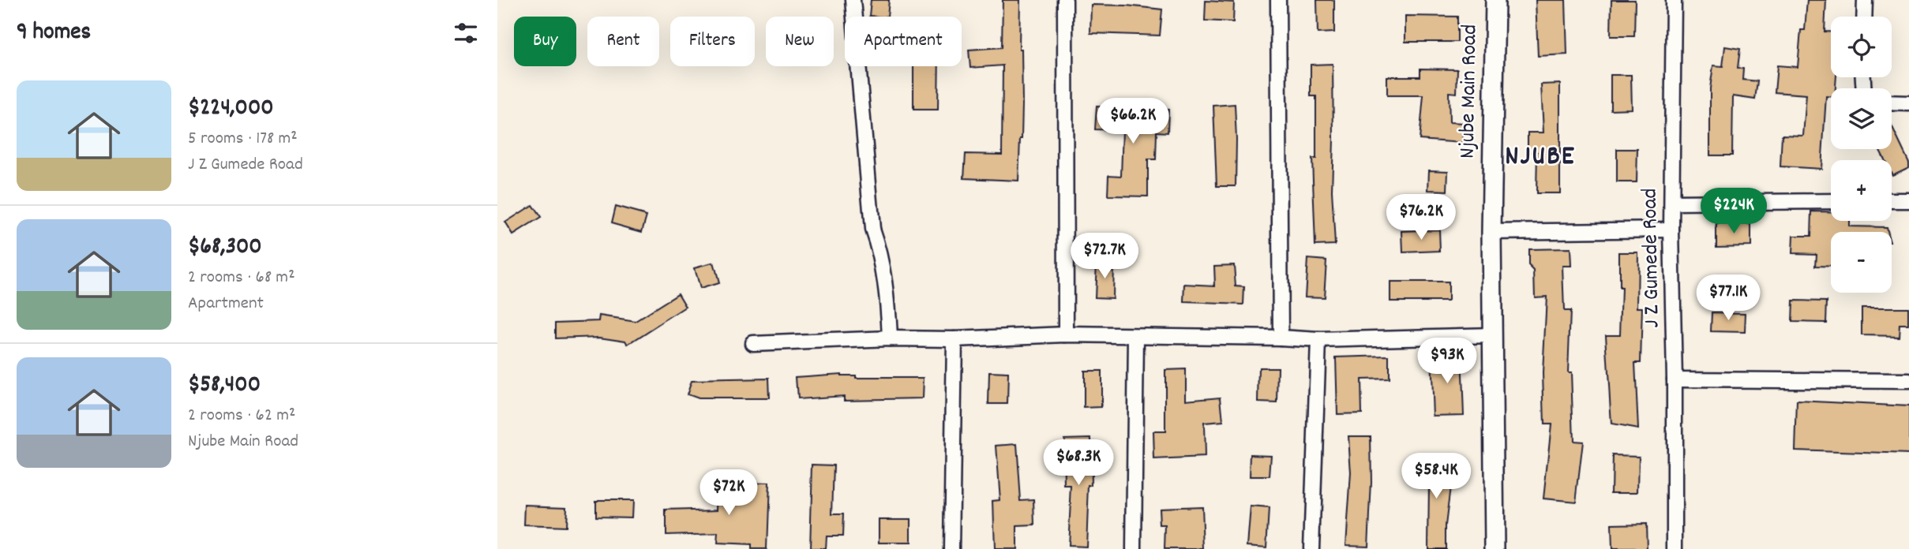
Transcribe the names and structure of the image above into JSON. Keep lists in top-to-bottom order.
{
  "streets": {
    "street": ["Njube Main Road", "J Z Gumede Road"]
  },
  "districts": ["NJUBE"],
  "page": {
    "heading": "9 homes",
    "map_buttons": ["+", "−"],
    "chip": [
      "Buy",
      "Rent",
      "Filters",
      "New",
      "Apartment"
    ],
    "list": [
      {
        "name": "$224,000",
        "note": "5 rooms · 178 m² · J Z Gumede Road"
      },
      {
        "name": "$68,300",
        "note": "2 rooms · 68 m² · Apartment"
      },
      {
        "name": "$58,400",
        "note": "2 rooms · 62 m² · Njube Main Road"
      }
    ],
    "price": [
      "$66.2K",
      "$224K",
      "$76.2K",
      "$72.7K",
      "$77.1K",
      "$93K",
      "$68.3K",
      "$58.4K",
      "$72K"
    ]
  }
}
